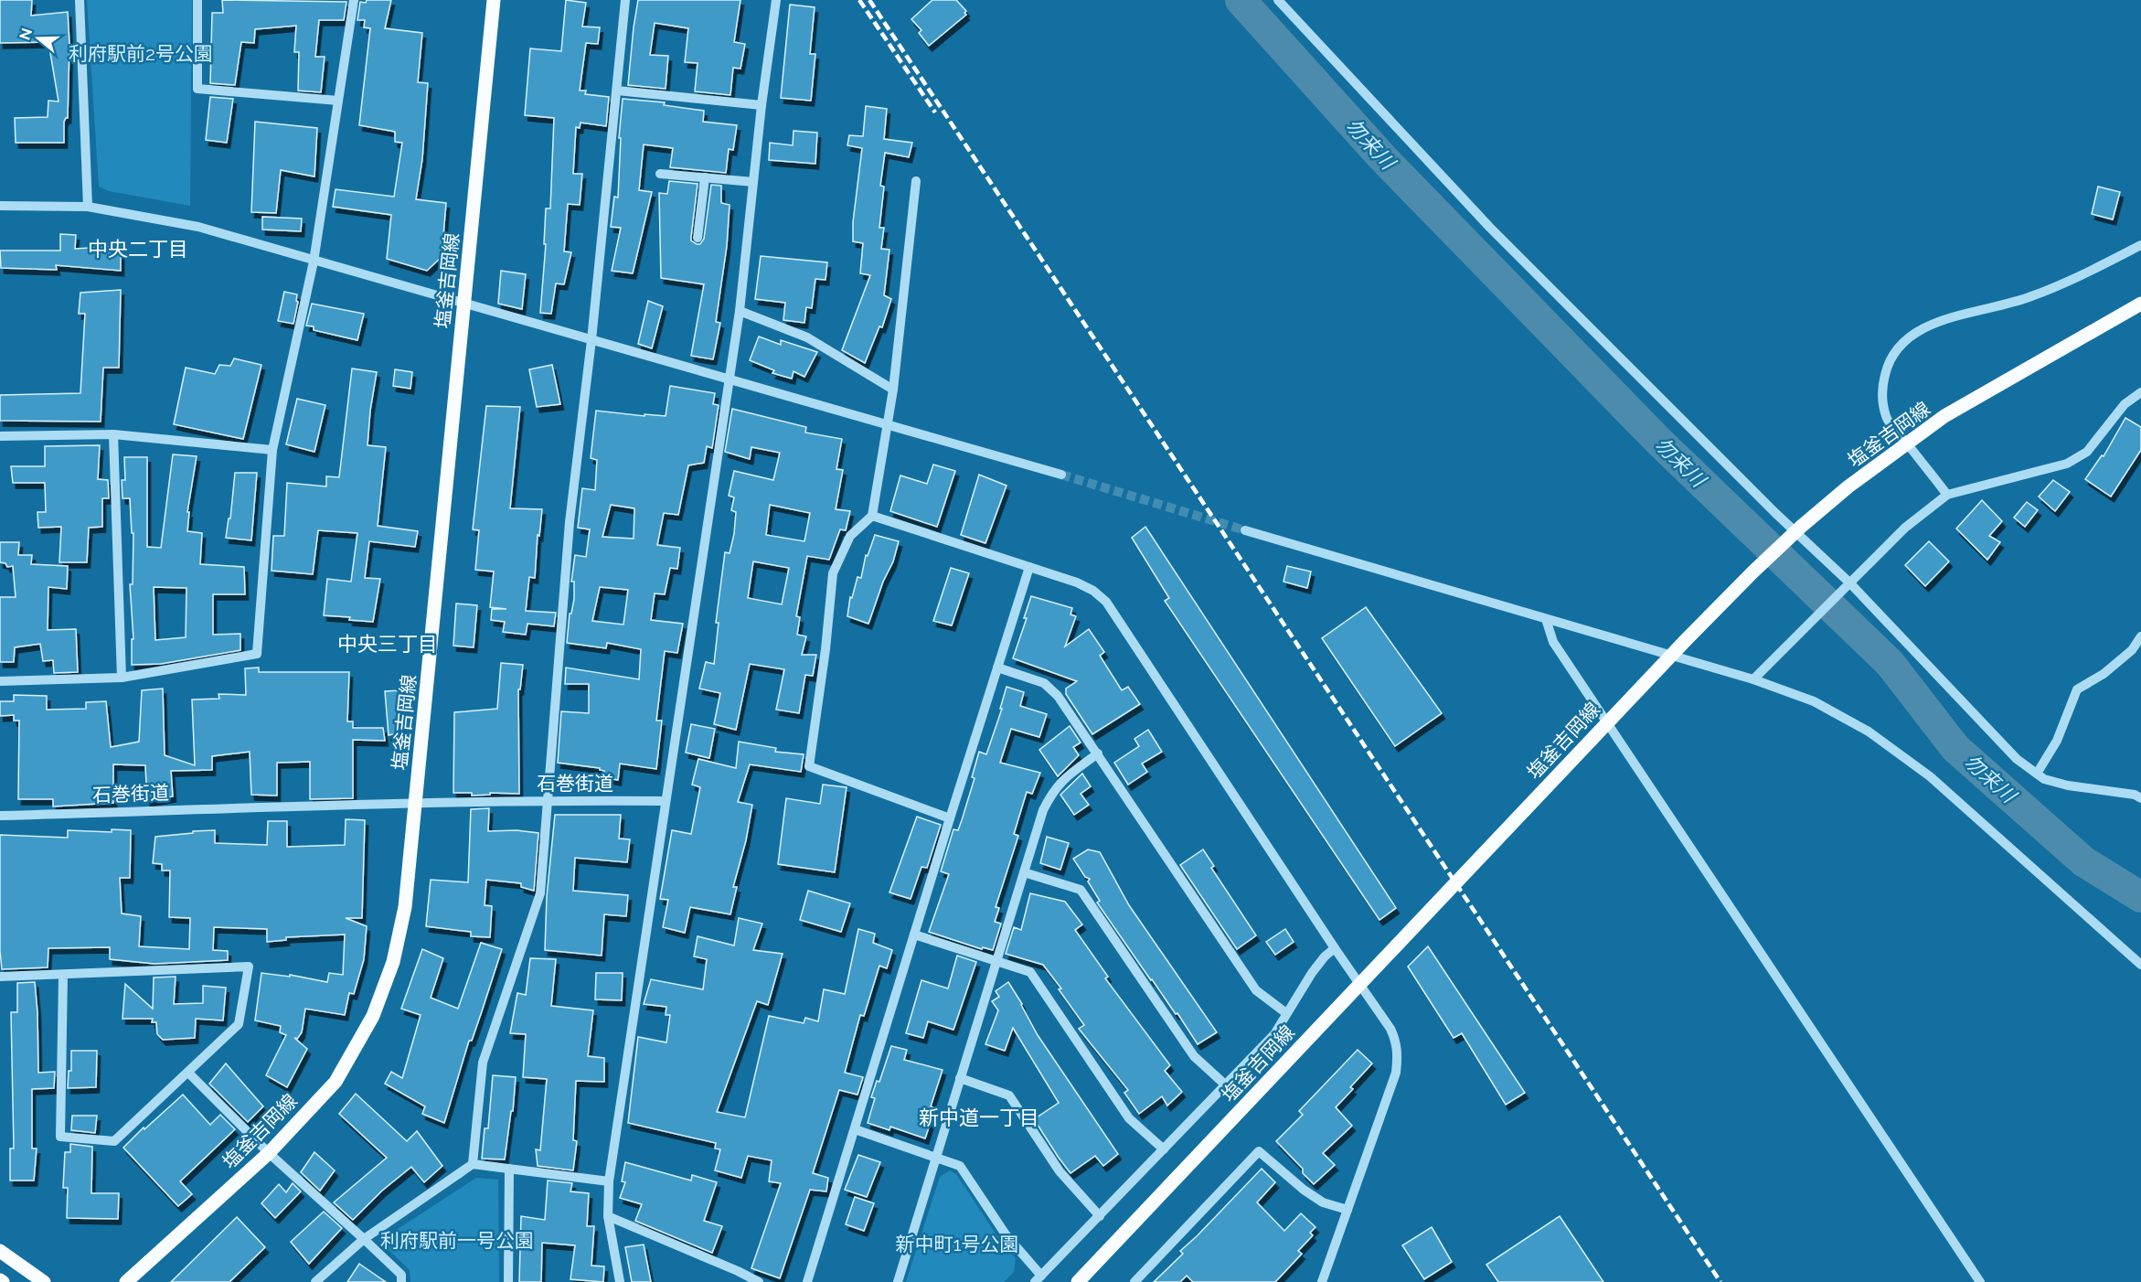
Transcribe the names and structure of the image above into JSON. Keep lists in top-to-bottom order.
{
  "streets": {
    "main road": ["塩釜吉岡線"],
    "street": ["石巻街道"]
  },
  "crossings": [
    ["塩釜吉岡線", "石巻街道"]
  ],
  "districts": ["中央二丁目", "中央三丁目", "新中道一丁目"],
  "water": ["勿来川"],
  "parks": ["利府駅前2号公園", "利府駅前一号公園", "新中町1号公園"],
  "north": "left"
}
